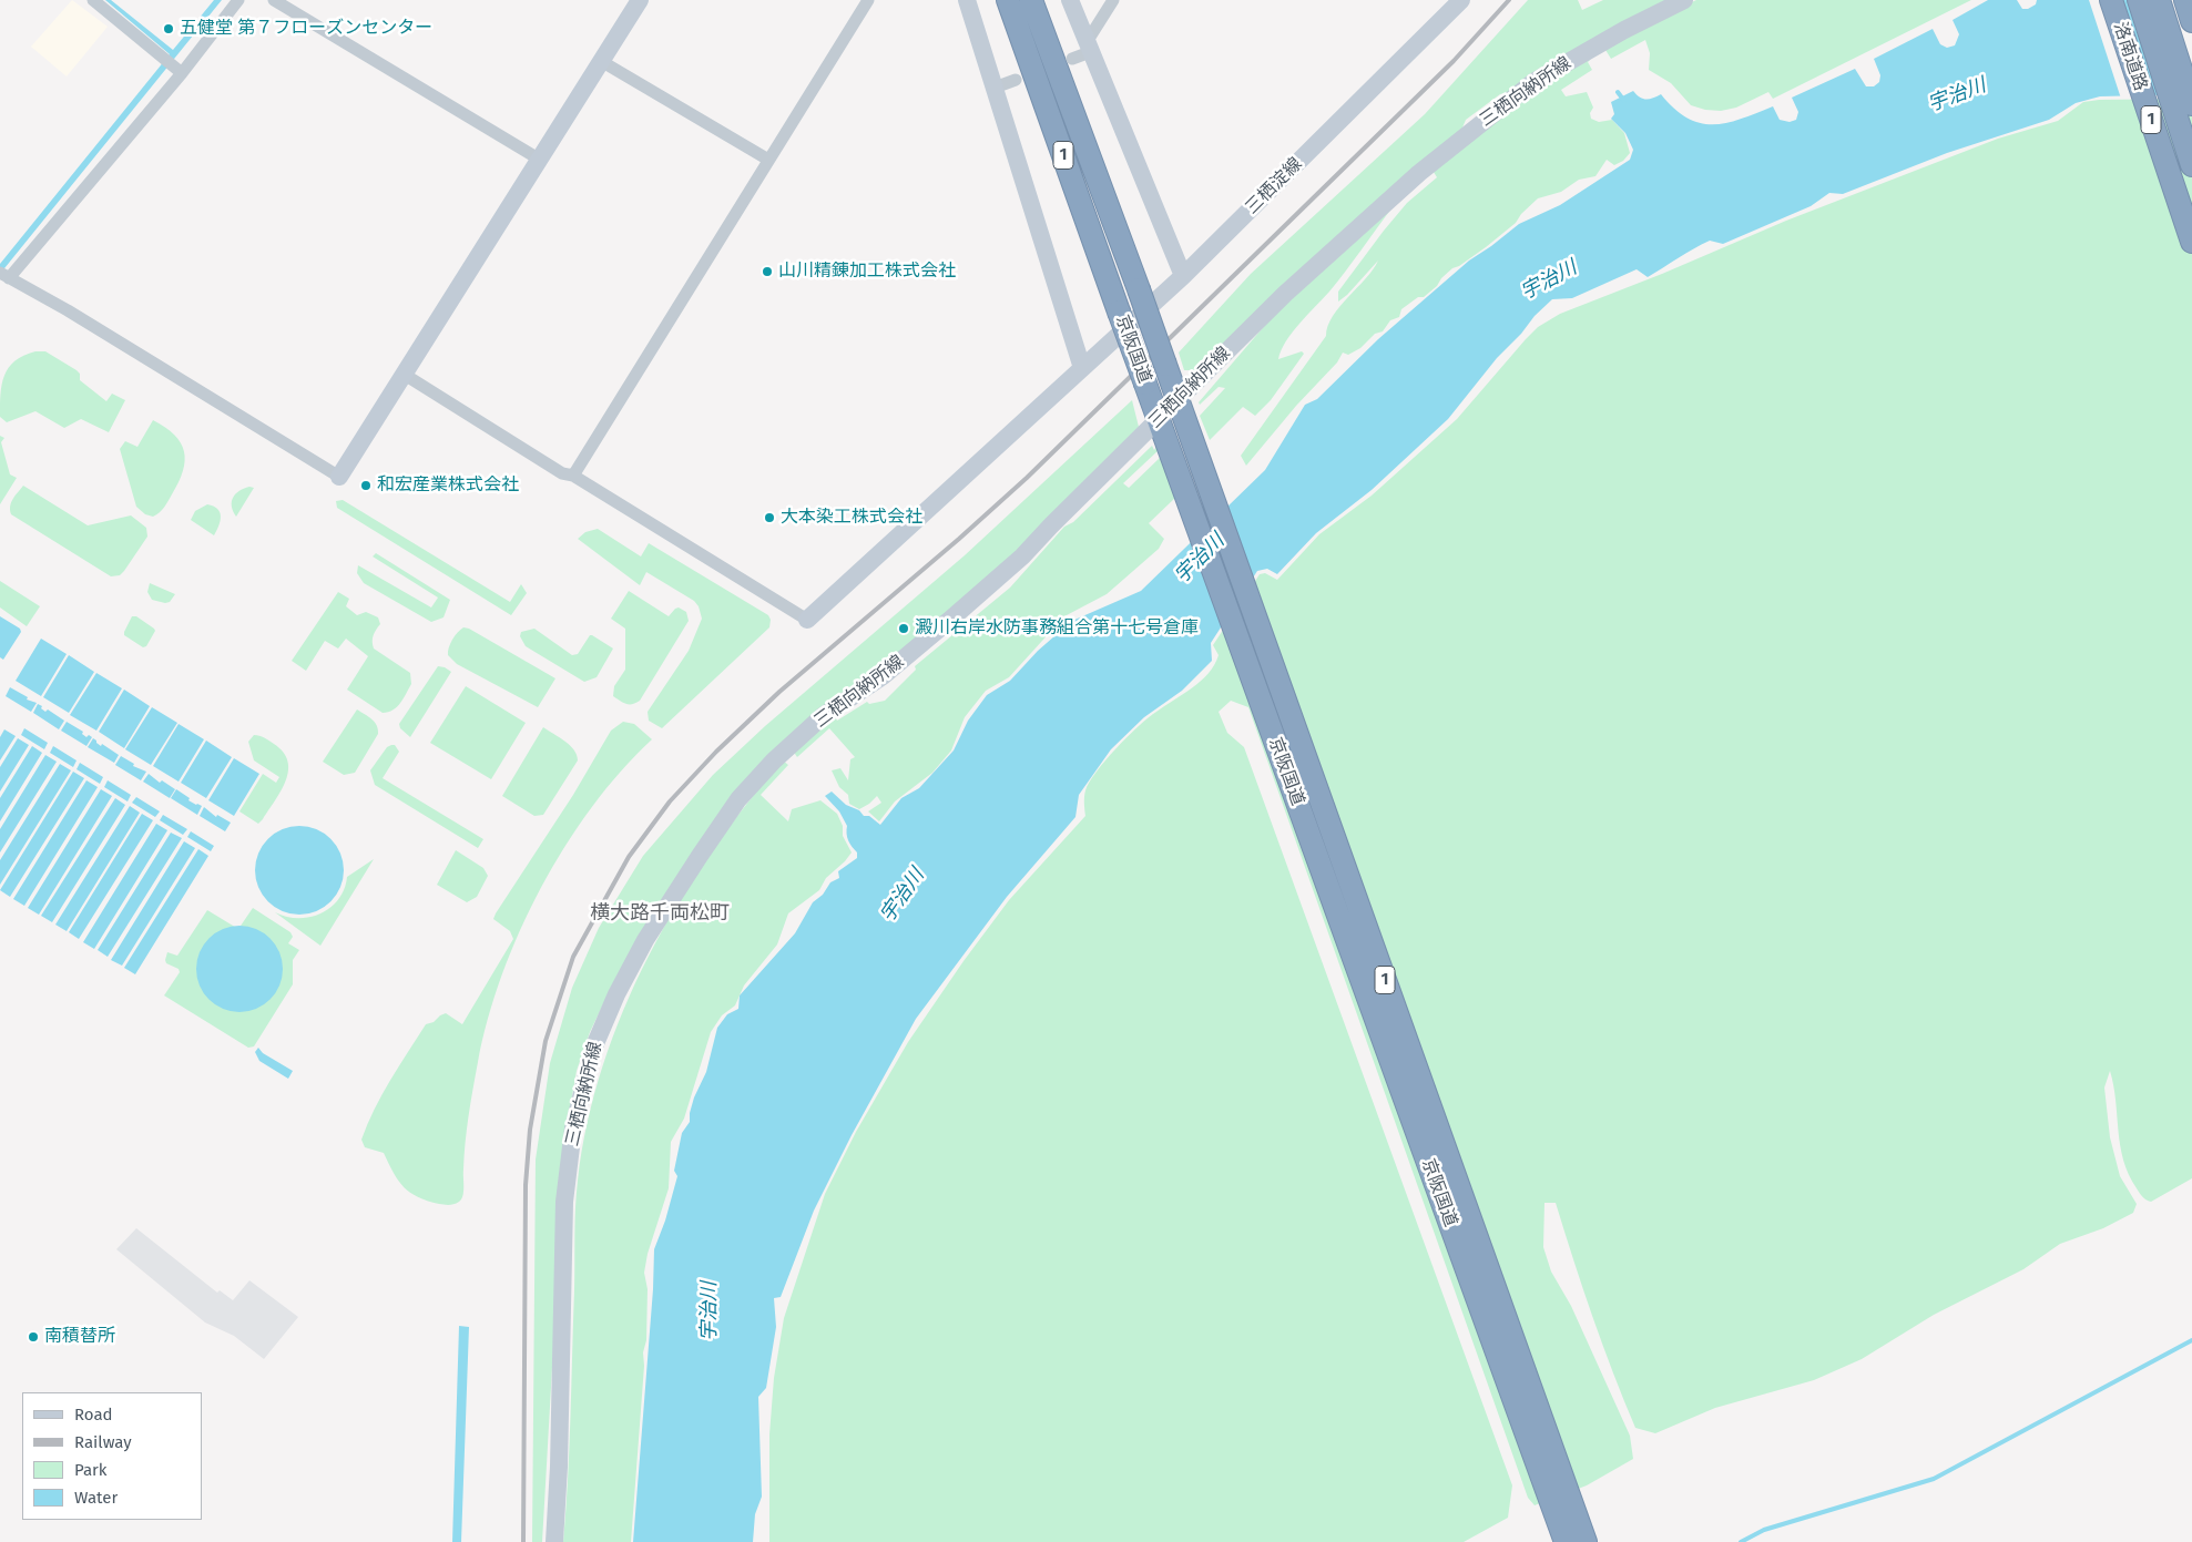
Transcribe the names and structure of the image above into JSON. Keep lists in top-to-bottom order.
{
  "streets": {
    "highway": ["洛南道路", "1", "京阪国道"],
    "street": ["三栖向納所線", "三栖淀線"]
  },
  "crossings": [
    ["三栖向納所線", "京阪国道"]
  ],
  "districts": ["横大路千両松町"],
  "water": ["宇治川"],
  "places": [
    "五健堂 第７フローズンセンター",
    "山川精錬加工株式会社",
    "和宏産業株式会社",
    "大本染工株式会社",
    "澱川右岸水防事務組合第十七号倉庫",
    "南積替所"
  ],
  "legend": [
    "Road",
    "Railway",
    "Park",
    "Water"
  ]
}
